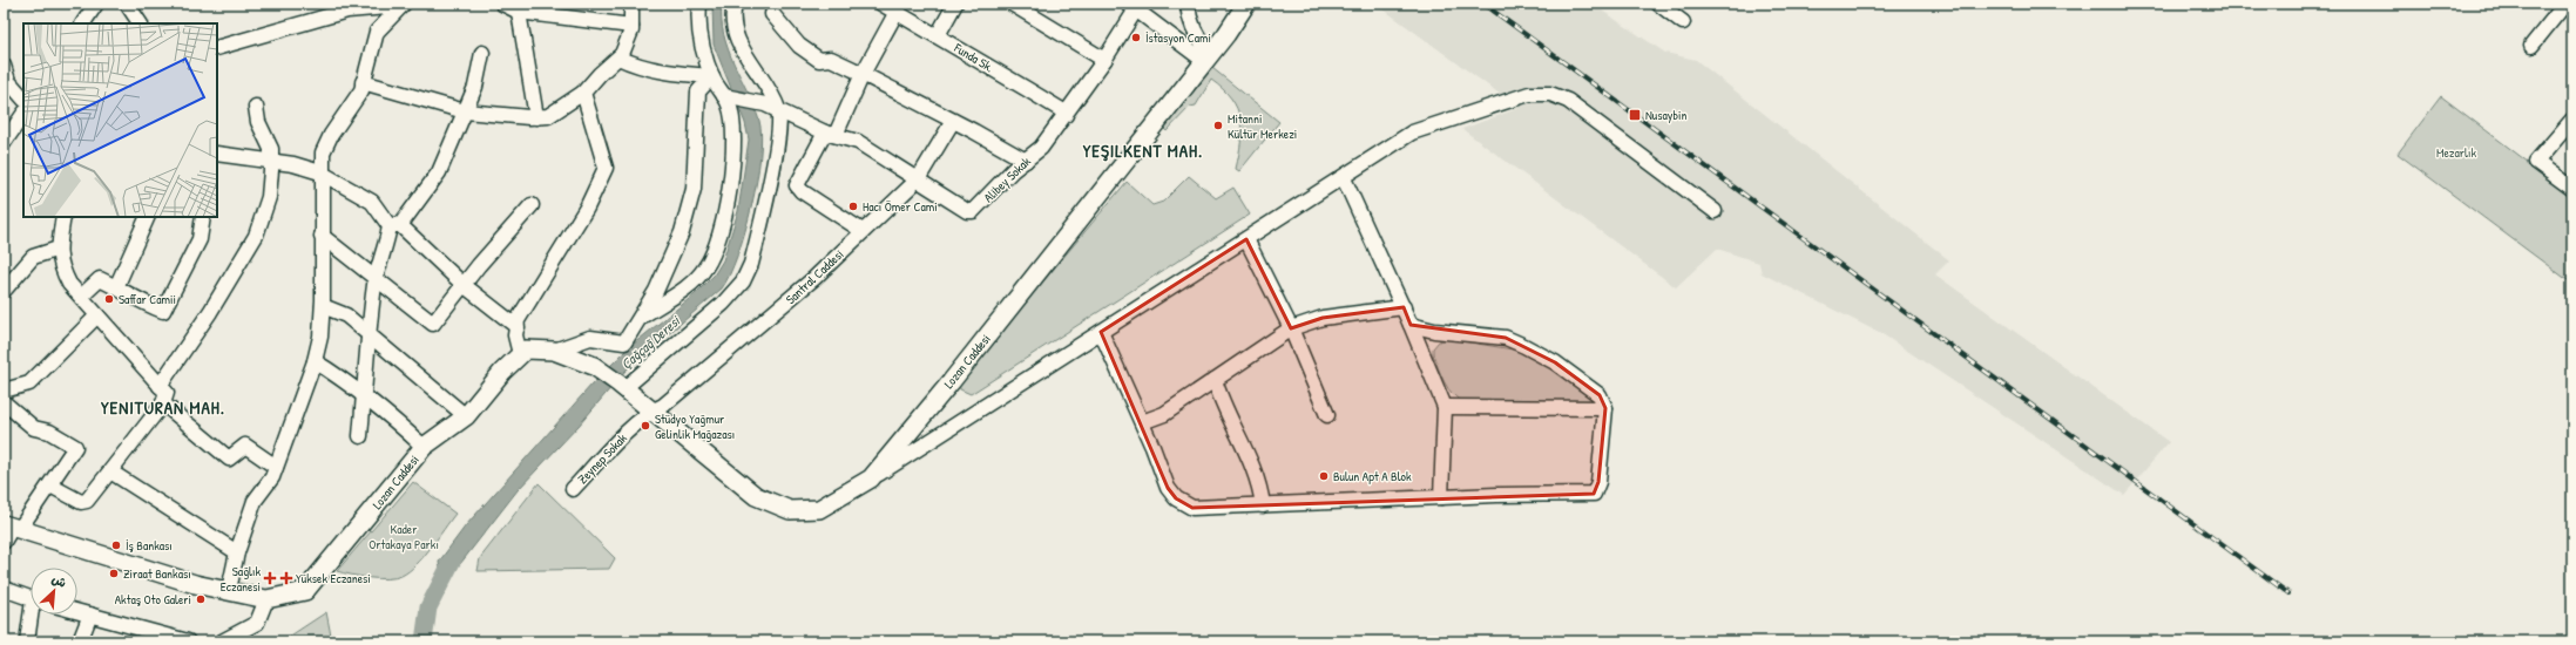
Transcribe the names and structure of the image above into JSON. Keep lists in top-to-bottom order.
{
  "streets": {
    "main road": ["Lozan Caddesi"],
    "street": [
      "Funda Sk.",
      "Alibey Sokak",
      "Santral Caddesi",
      "Zeynep Sokak"
    ]
  },
  "crossings": [
    ["Funda Sk.", "Alibey Sokak"],
    ["Alibey Sokak", "Santral Caddesi"],
    ["Santral Caddesi", "Lozan Caddesi"],
    ["Santral Caddesi", "Zeynep Sokak"],
    ["Lozan Caddesi", "Zeynep Sokak"]
  ],
  "districts": ["YEŞILKENT MAH.", "YENITURAN MAH."],
  "water": ["Çağçağ Deresi"],
  "parks": ["Mezarlık", "Kader Ortakaya Parkı"],
  "places": {
    "other": [
      "İstasyon Cami",
      "Mitanni Kültür Merkezi",
      "Hacı Ömer Cami",
      "Saffar Camii",
      "Stüdyo Yağmur Gelinlik Mağazası",
      "Bulun Apt A Blok",
      "İş Bankası",
      "Ziraat Bankası",
      "Aktaş Oto Galeri"
    ],
    "transit": ["Nusaybin"],
    "health": ["Sağlık Eczanesi", "Yüksek Eczanesi"]
  },
  "north": "top right"
}
